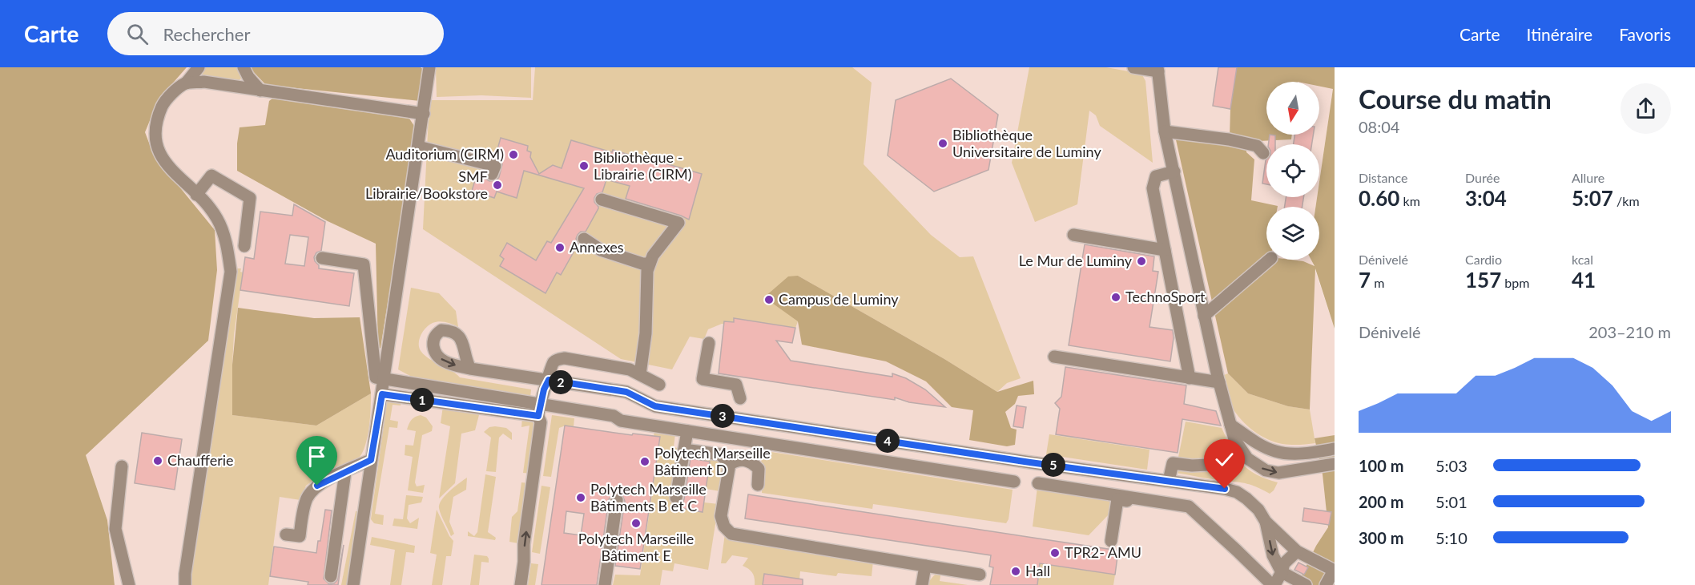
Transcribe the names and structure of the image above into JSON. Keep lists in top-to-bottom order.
{
  "places": [
    "Bibliothèque Universitaire de Luminy",
    "Auditorium (CIRM)",
    "Bibliothèque - Librairie (CIRM)",
    "SMF Librairie/Bookstore",
    "Annexes",
    "Le Mur de Luminy",
    "TechnoSport",
    "Campus de Luminy",
    "Chaufferie",
    "Polytech Marseille Bâtiment D",
    "Polytech Marseille Bâtiments B et C",
    "Polytech Marseille Bâtiment E",
    "TPR2- AMU",
    "Hall"
  ],
  "north": "bottom",
  "page": {
    "header": "Carte",
    "search": "Rechercher",
    "nav": ["Carte", "Itinéraire", "Favoris"],
    "heading": ["Course du matin", "08:04"],
    "stats": [
      ["Distance", "0.60 km"],
      ["Durée", "3:04"],
      ["Allure", "5:07 /km"],
      ["Dénivelé", "7 m"],
      ["Cardio", "157 bpm"],
      ["kcal", "41"]
    ],
    "chart": ["Dénivelé", "203–210 m"],
    "pins": [
      "2",
      "1",
      "3",
      "4",
      "5"
    ],
    "list": [
      {
        "name": "100 m",
        "note": "5:03"
      },
      {
        "name": "200 m",
        "note": "5:01"
      },
      {
        "name": "300 m",
        "note": "5:10"
      }
    ]
  }
}
